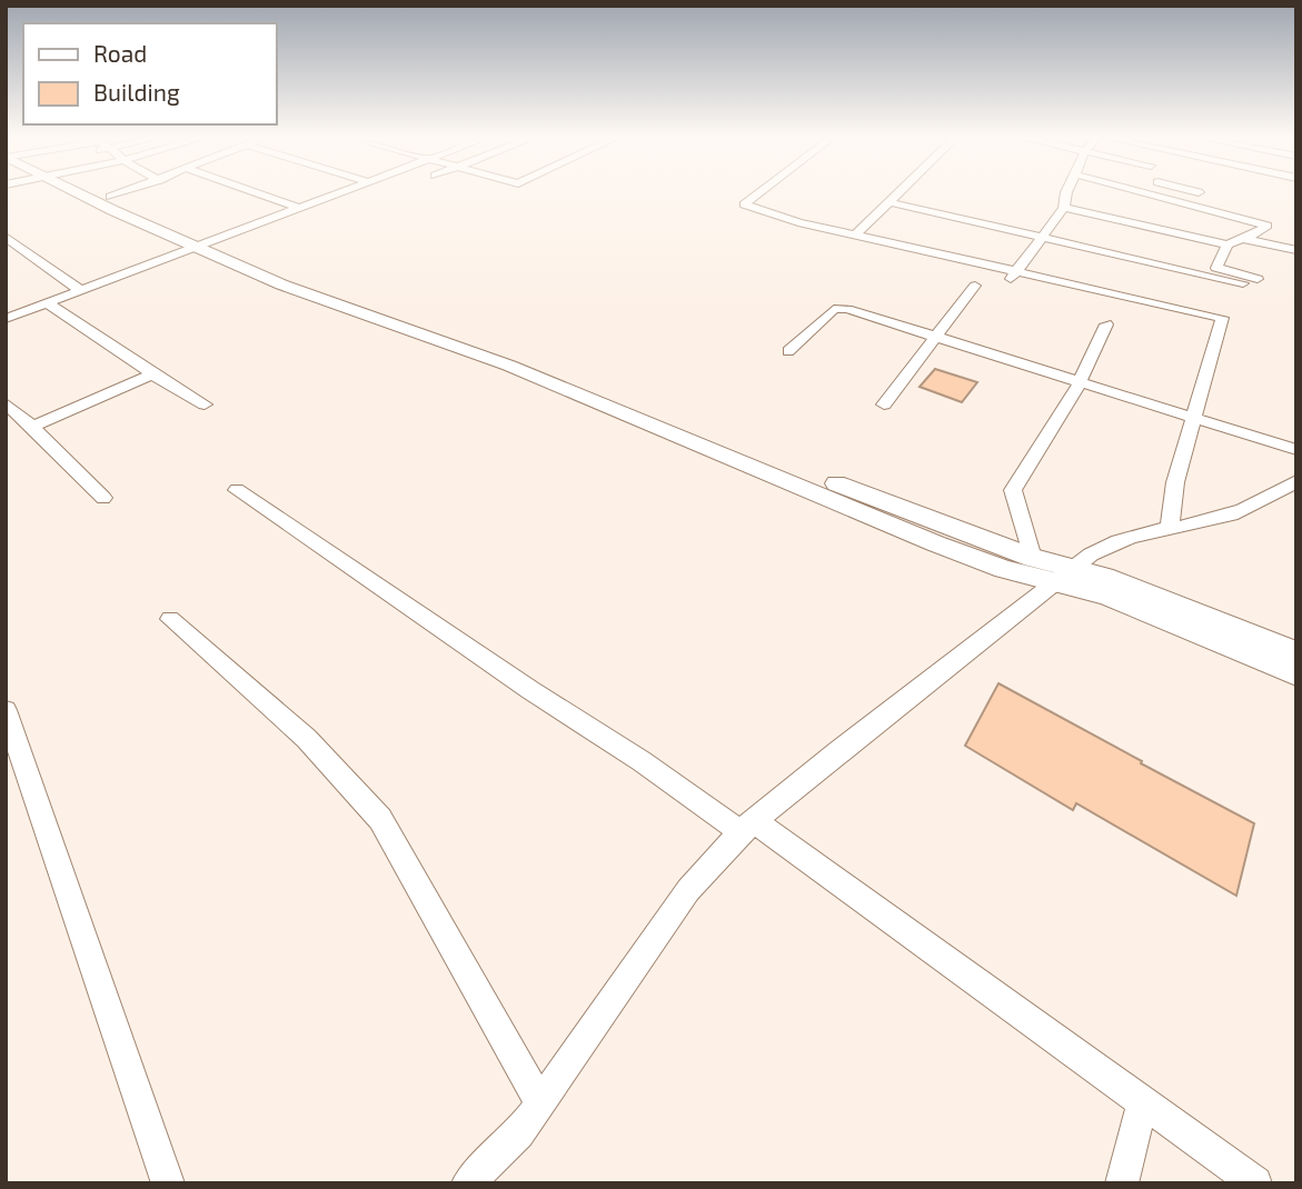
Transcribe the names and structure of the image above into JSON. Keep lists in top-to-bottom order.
{
  "legend": ["Road", "Building"]
}
